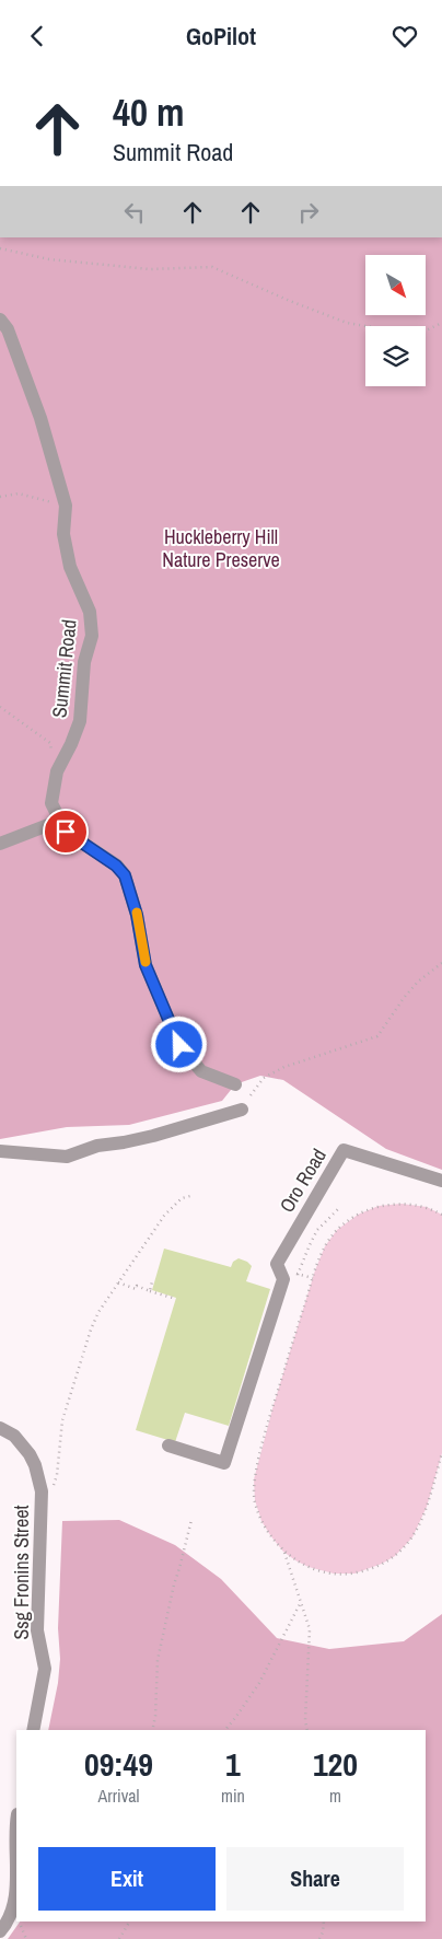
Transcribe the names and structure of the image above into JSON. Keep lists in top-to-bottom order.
{
  "streets": {
    "street": ["Summit Road", "Oro Road", "Ssg Fronins Street"]
  },
  "parks": ["Huckleberry Hill Nature Preserve"],
  "north": "bottom right",
  "page": {
    "header": "GoPilot",
    "turn": ["40 m", "Summit Road"],
    "eta": [
      "09:49",
      "Arrival",
      "1",
      "min",
      "120",
      "m"
    ],
    "buttons": ["Exit", "Share"]
  }
}
